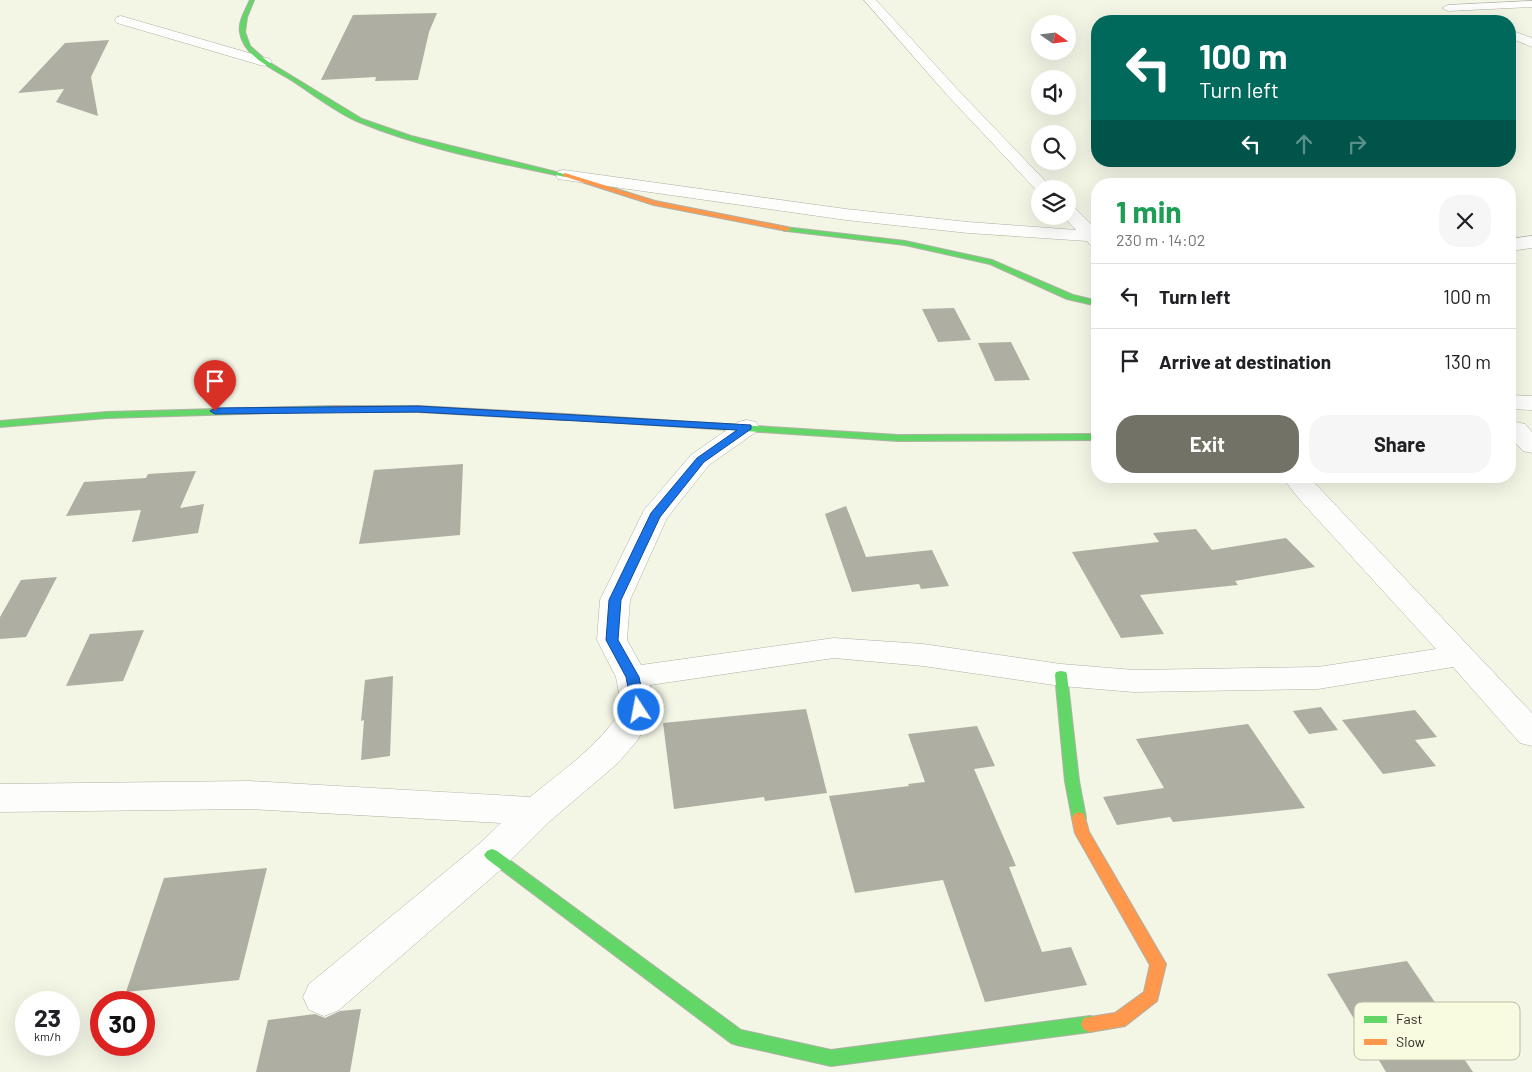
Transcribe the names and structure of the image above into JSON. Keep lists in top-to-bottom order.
{
  "legend": ["Fast", "Slow"],
  "north": "right",
  "page": {
    "turn": ["100 m", "Turn left"],
    "heading": ["1 min", "230 m · 14:02"],
    "list": [
      {
        "name": "Turn left",
        "value": "100 m"
      },
      {
        "name": "Arrive at destination",
        "value": "130 m"
      }
    ],
    "buttons": ["Exit", "Share"],
    "speed": "23 km/h",
    "limit": "30"
  }
}
